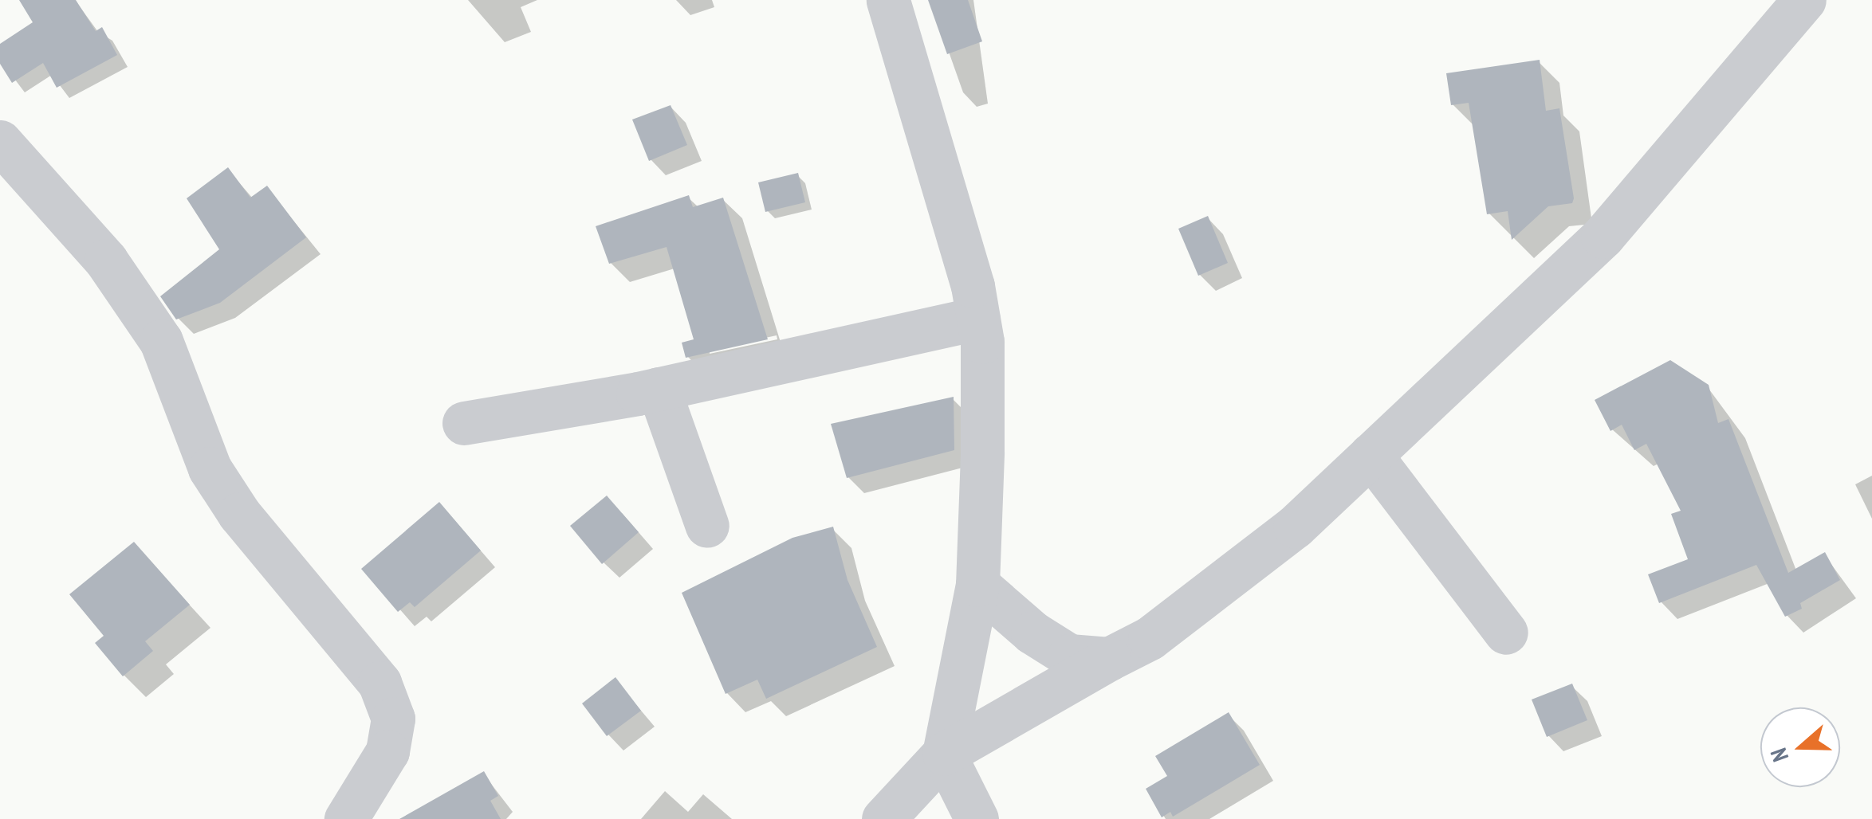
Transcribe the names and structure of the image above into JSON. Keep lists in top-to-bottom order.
{
  "north": "left"
}
